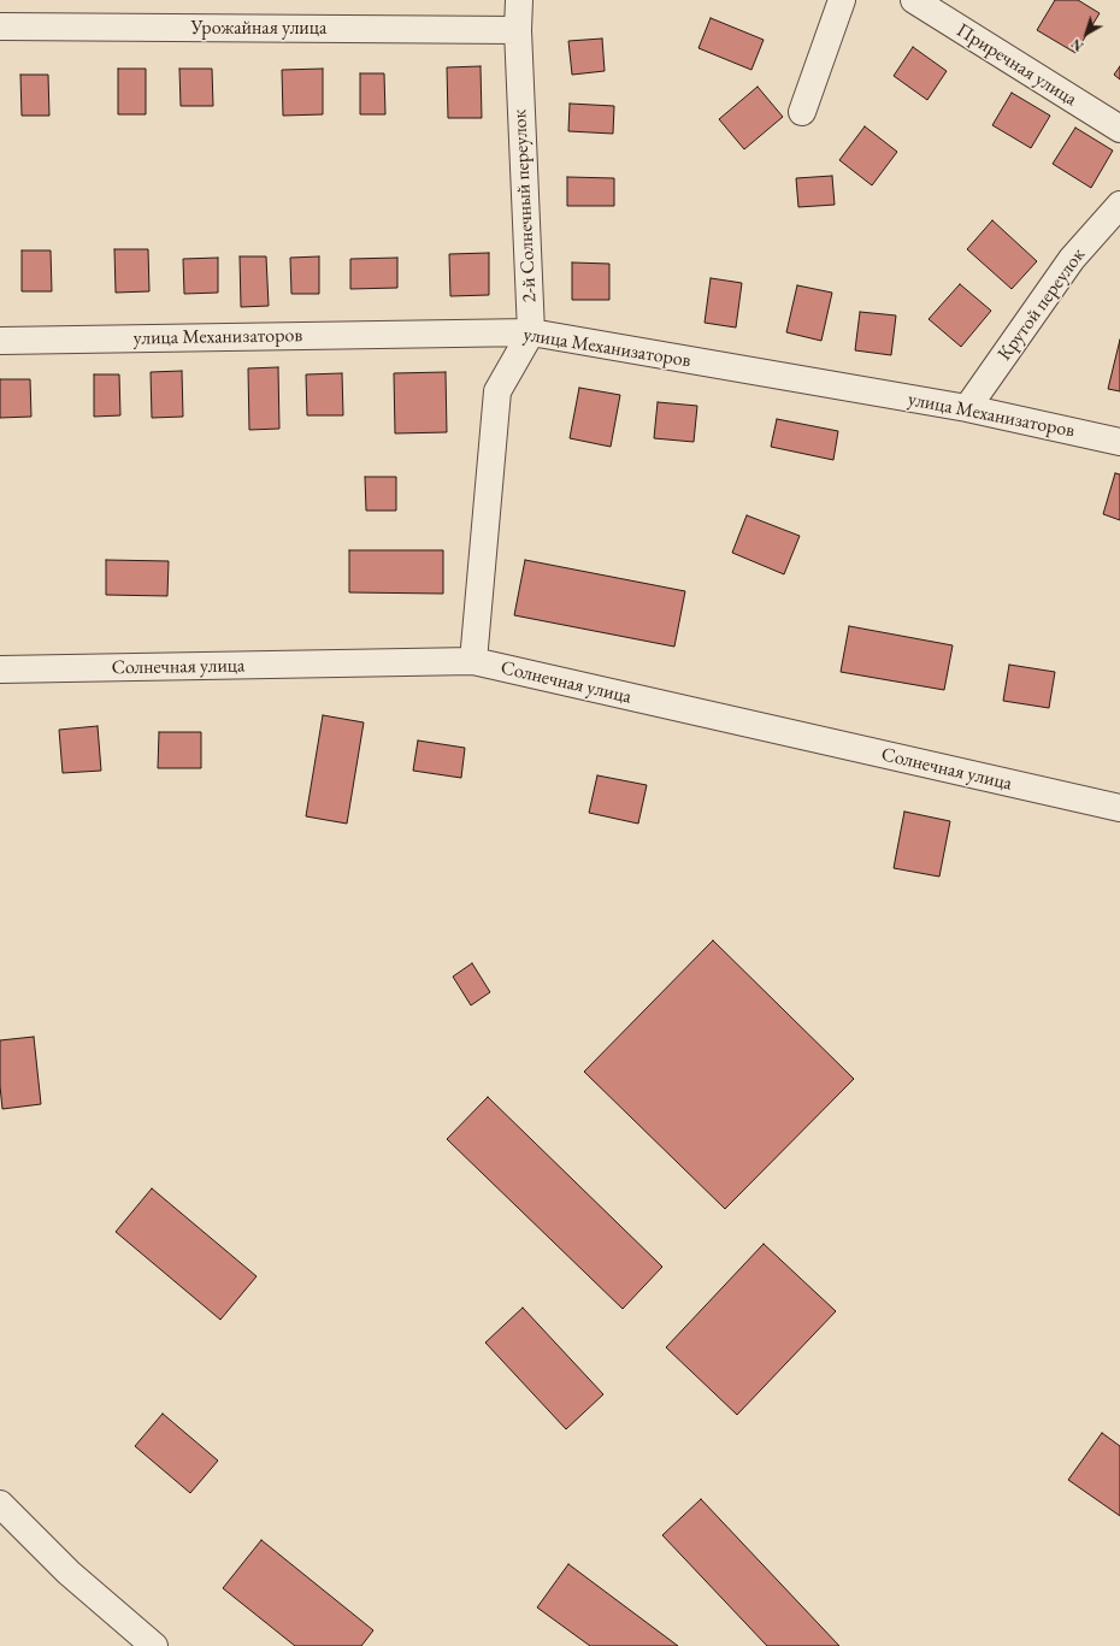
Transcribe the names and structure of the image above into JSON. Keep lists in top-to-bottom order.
{
  "streets": {
    "street": [
      "Урожайная улица",
      "Приречная улица",
      "2-й Солнечный переулок",
      "Крутой переулок",
      "улица Механизаторов",
      "Солнечная улица"
    ]
  },
  "crossings": [
    ["Урожайная улица", "2-й Солнечный переулок"],
    ["2-й Солнечный переулок", "улица Механизаторов"],
    ["Крутой переулок", "улица Механизаторов"]
  ],
  "north": "bottom left"
}
